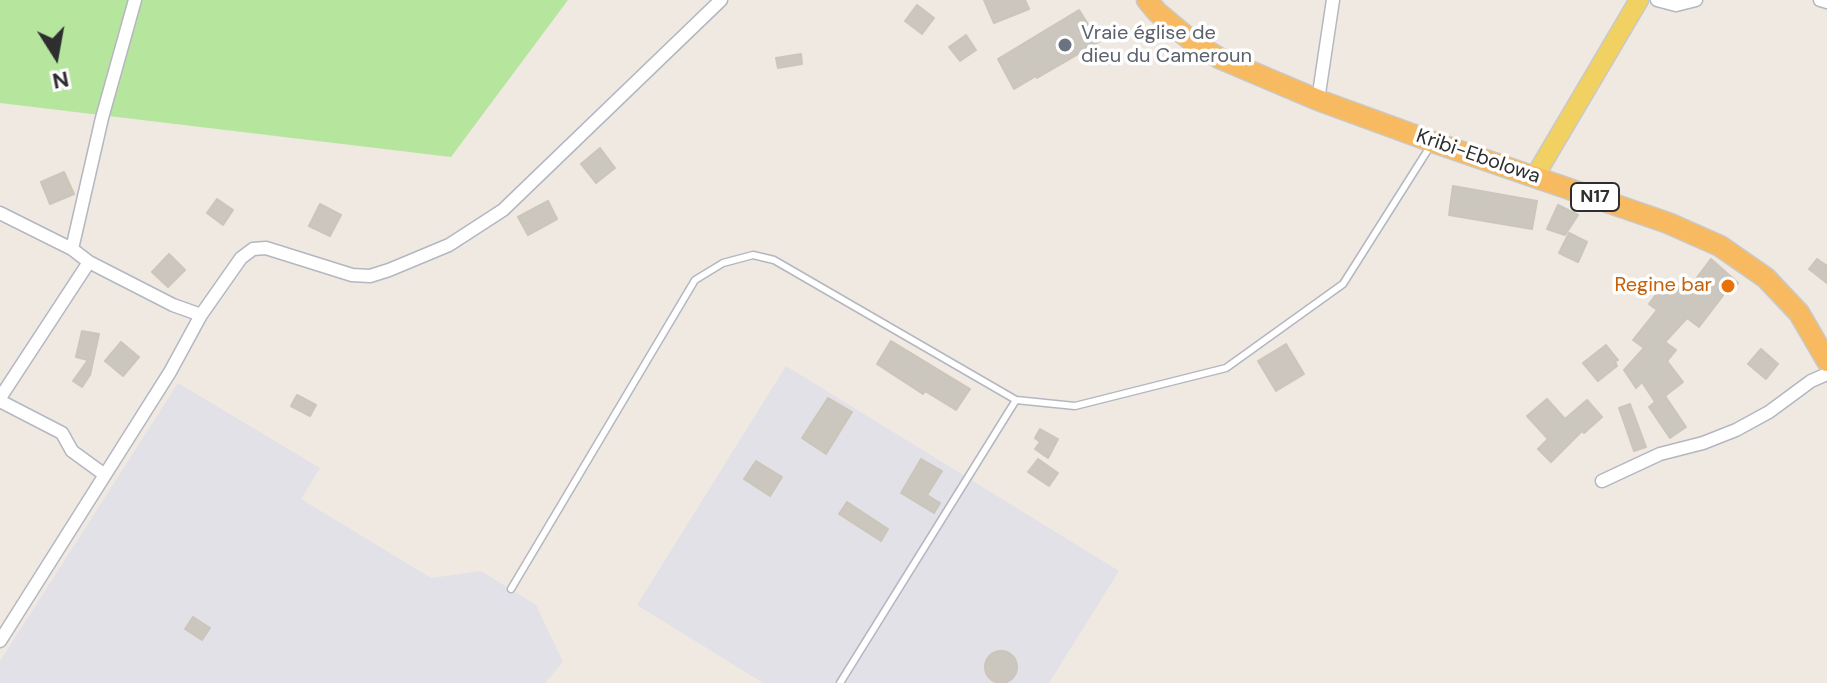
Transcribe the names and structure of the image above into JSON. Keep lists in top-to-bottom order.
{
  "streets": {
    "highway": ["Kribi-Ebolowa", "N17"]
  },
  "places": ["Vraie église de dieu du Cameroun", "Regine bar"],
  "north": "bottom"
}
